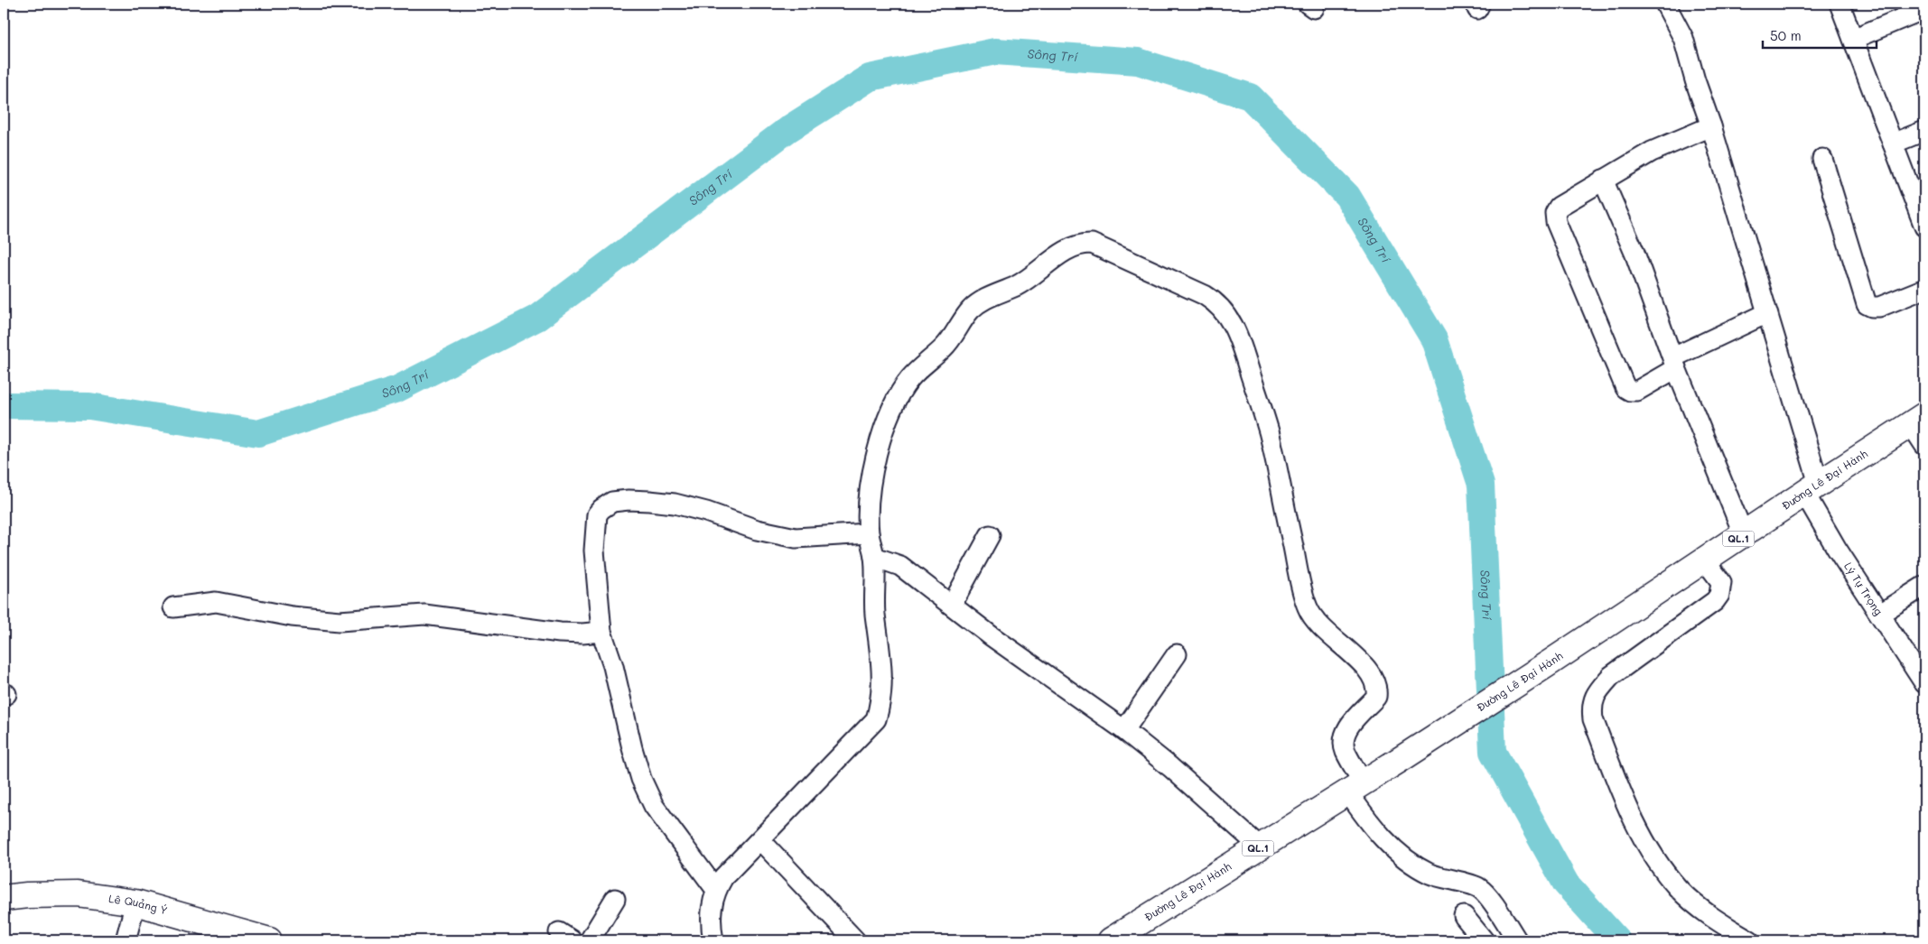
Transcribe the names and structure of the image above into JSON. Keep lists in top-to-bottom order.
{
  "streets": {
    "main road": ["Đường Lê Đại Hành", "QL.1", "Lê Quảng Ý"],
    "street": ["Lý Tự Trọng"]
  },
  "crossings": [
    ["Đường Lê Đại Hành", "Lý Tự Trọng"]
  ],
  "water": ["Sông Trí"],
  "scale_bar": "50 m"
}
